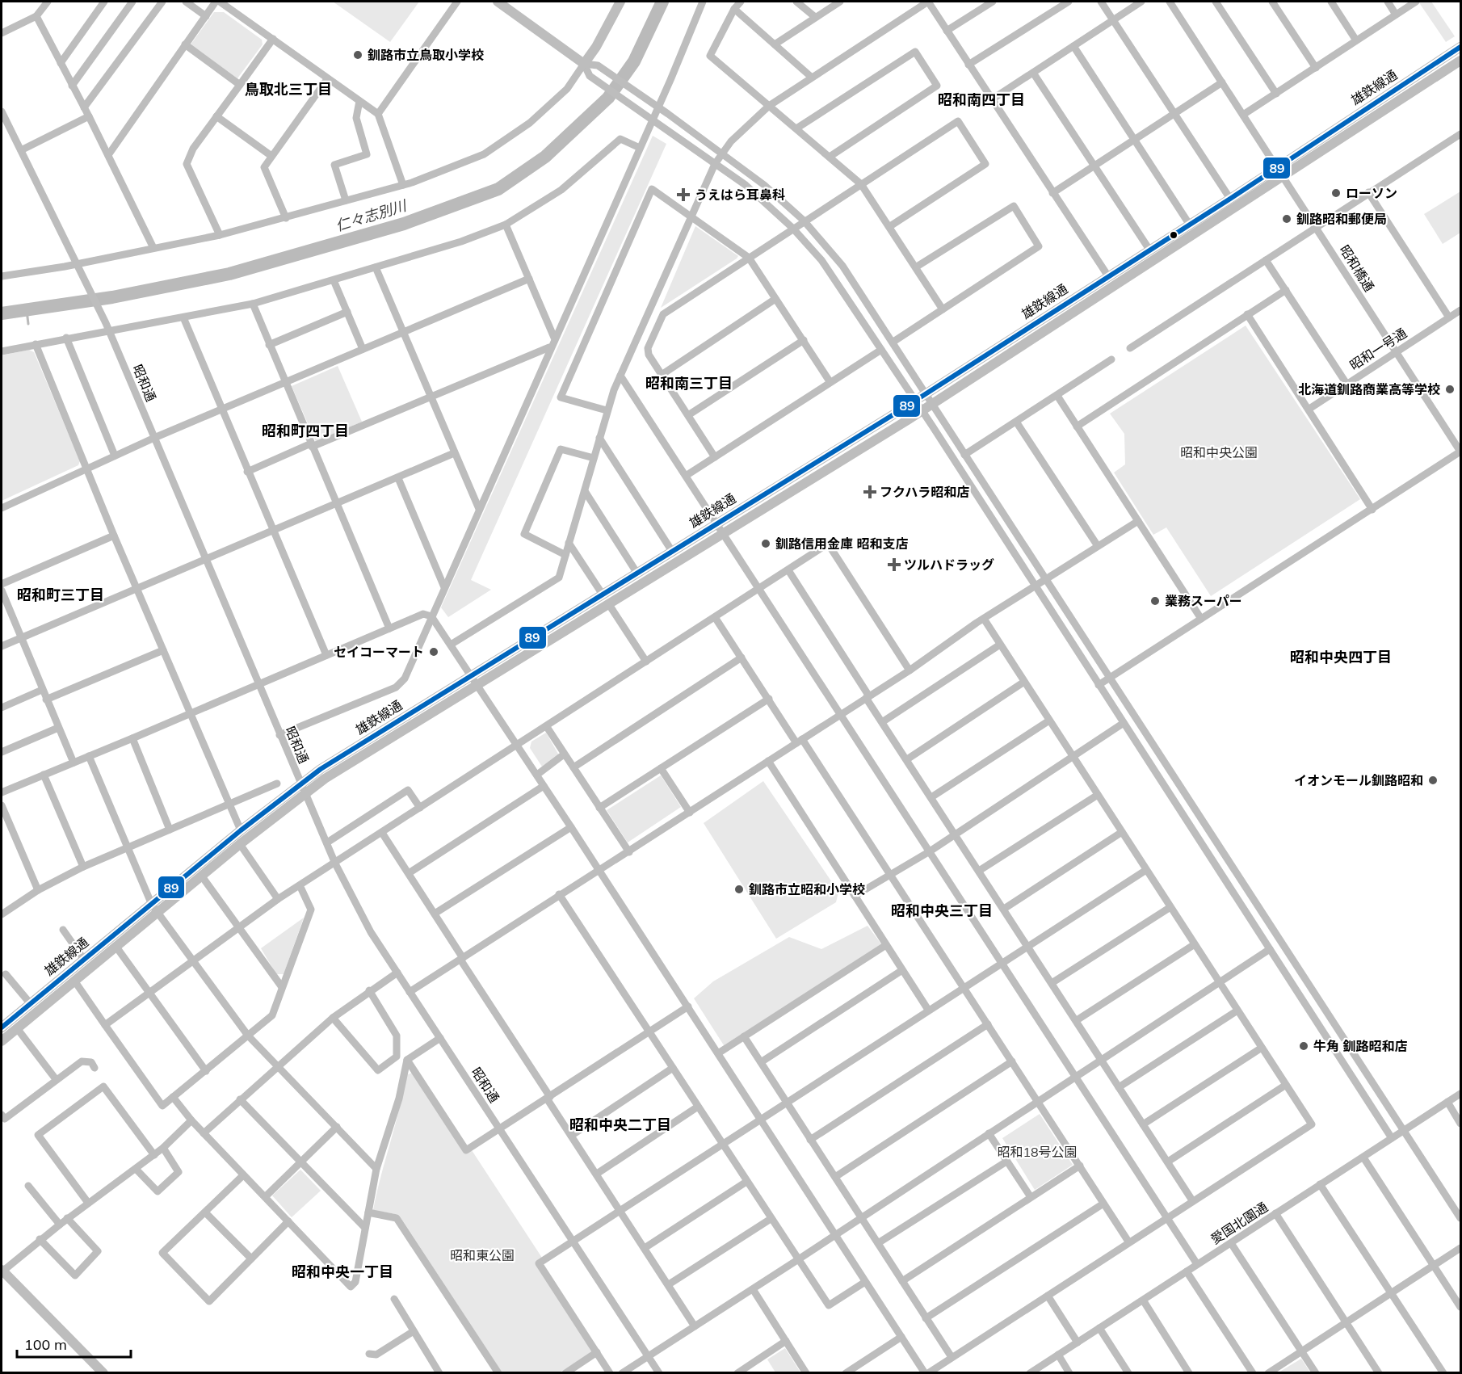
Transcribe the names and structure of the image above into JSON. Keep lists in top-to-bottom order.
{
  "streets": {
    "main road": ["雄鉄線通"],
    "street": [
      "昭和橋通",
      "昭和一号通",
      "昭和通",
      "愛国北園通"
    ]
  },
  "crossings": [
    ["雄鉄線通", "昭和橋通"],
    ["雄鉄線通", "昭和通"],
    ["昭和橋通", "昭和一号通"]
  ],
  "districts": [
    "鳥取北三丁目",
    "昭和南四丁目",
    "昭和南三丁目",
    "昭和町四丁目",
    "昭和町三丁目",
    "昭和中央四丁目",
    "昭和中央三丁目",
    "昭和中央二丁目",
    "昭和中央一丁目"
  ],
  "water": ["仁々志別川"],
  "parks": ["昭和中央公園", "昭和18号公園", "昭和東公園"],
  "places": {
    "other": [
      "釧路市立鳥取小学校",
      "ローソン",
      "釧路昭和郵便局",
      "北海道釧路商業高等学校",
      "釧路信用金庫 昭和支店",
      "業務スーパー",
      "セイコーマート",
      "イオンモール釧路昭和",
      "釧路市立昭和小学校",
      "牛角 釧路昭和店"
    ],
    "health": ["うえはら耳鼻科", "フクハラ昭和店", "ツルハドラッグ"]
  },
  "lines": ["transit line 89"],
  "scale_bar": "100 m"
}
